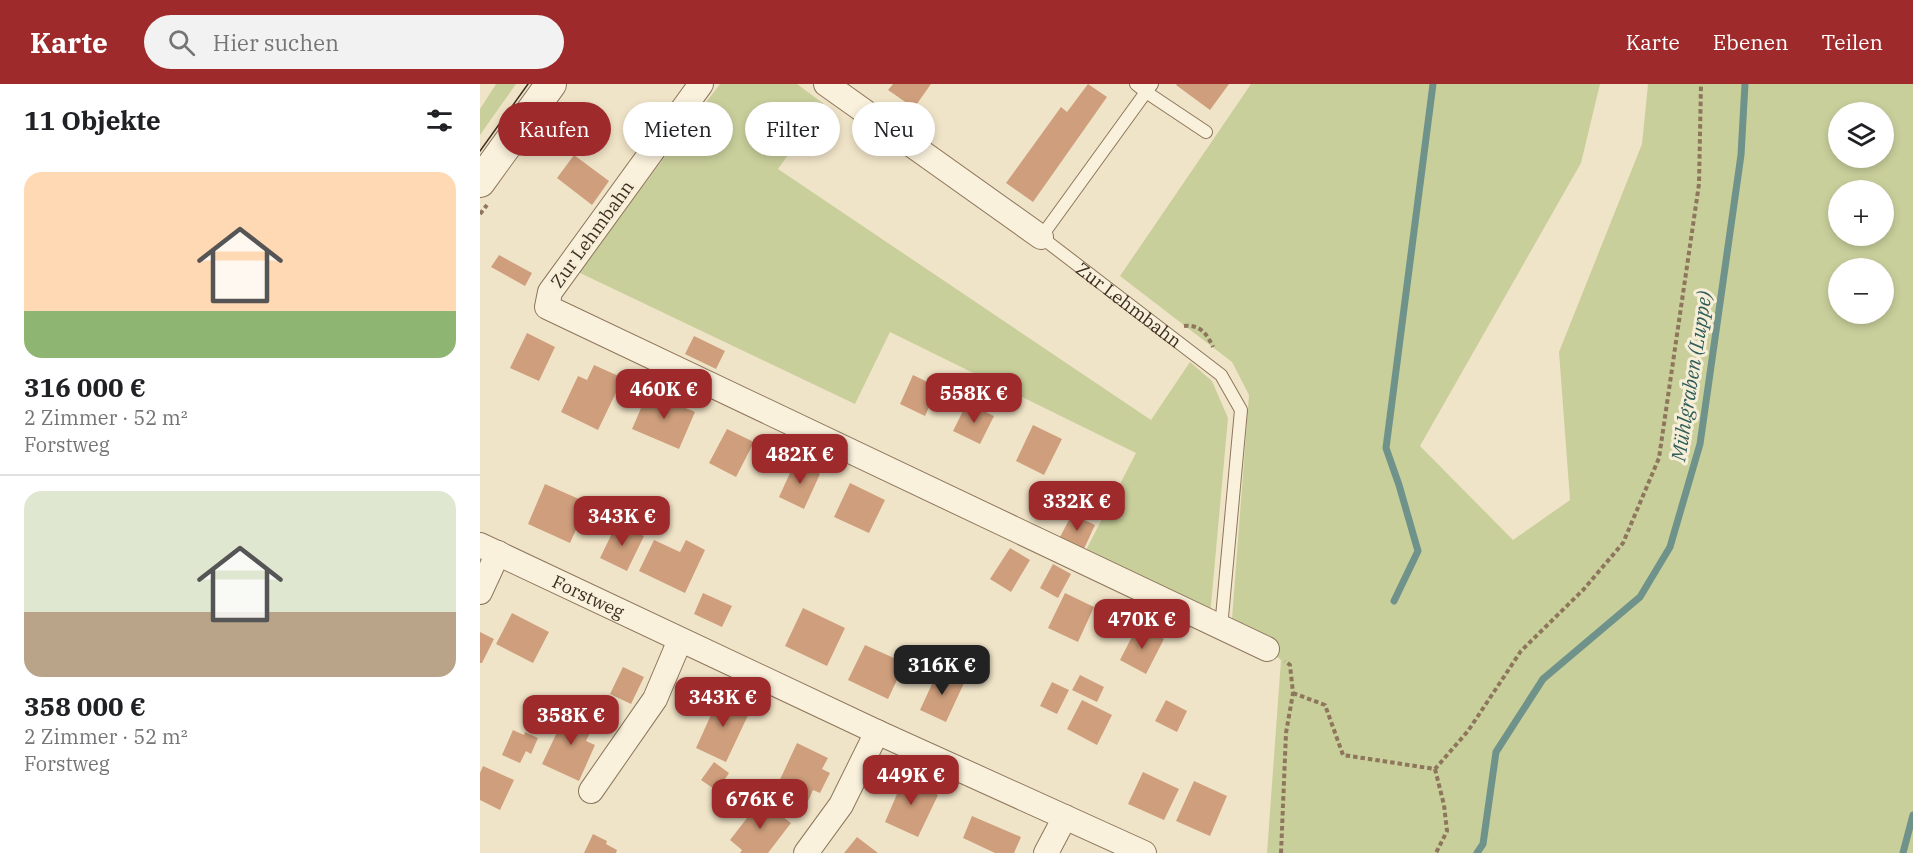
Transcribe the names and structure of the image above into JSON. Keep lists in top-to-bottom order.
{
  "streets": {
    "street": ["Zur Lehmbahn", "Forstweg"]
  },
  "water": ["Mühlgraben (Luppe)"],
  "page": {
    "header": "Karte",
    "search": "Hier suchen",
    "nav": ["Karte", "Ebenen", "Teilen"],
    "heading": "11 Objekte",
    "map_buttons": ["+", "−"],
    "chip": [
      "Kaufen",
      "Mieten",
      "Filter",
      "Neu"
    ],
    "list": [
      {
        "name": "316 000 €",
        "note": "2 Zimmer · 52 m² · Forstweg"
      },
      {
        "name": "358 000 €",
        "note": "2 Zimmer · 52 m² · Forstweg"
      }
    ],
    "price": [
      "460K €",
      "558K €",
      "482K €",
      "332K €",
      "343K €",
      "470K €",
      "316K €",
      "343K €",
      "358K €",
      "449K €",
      "676K €"
    ]
  }
}
